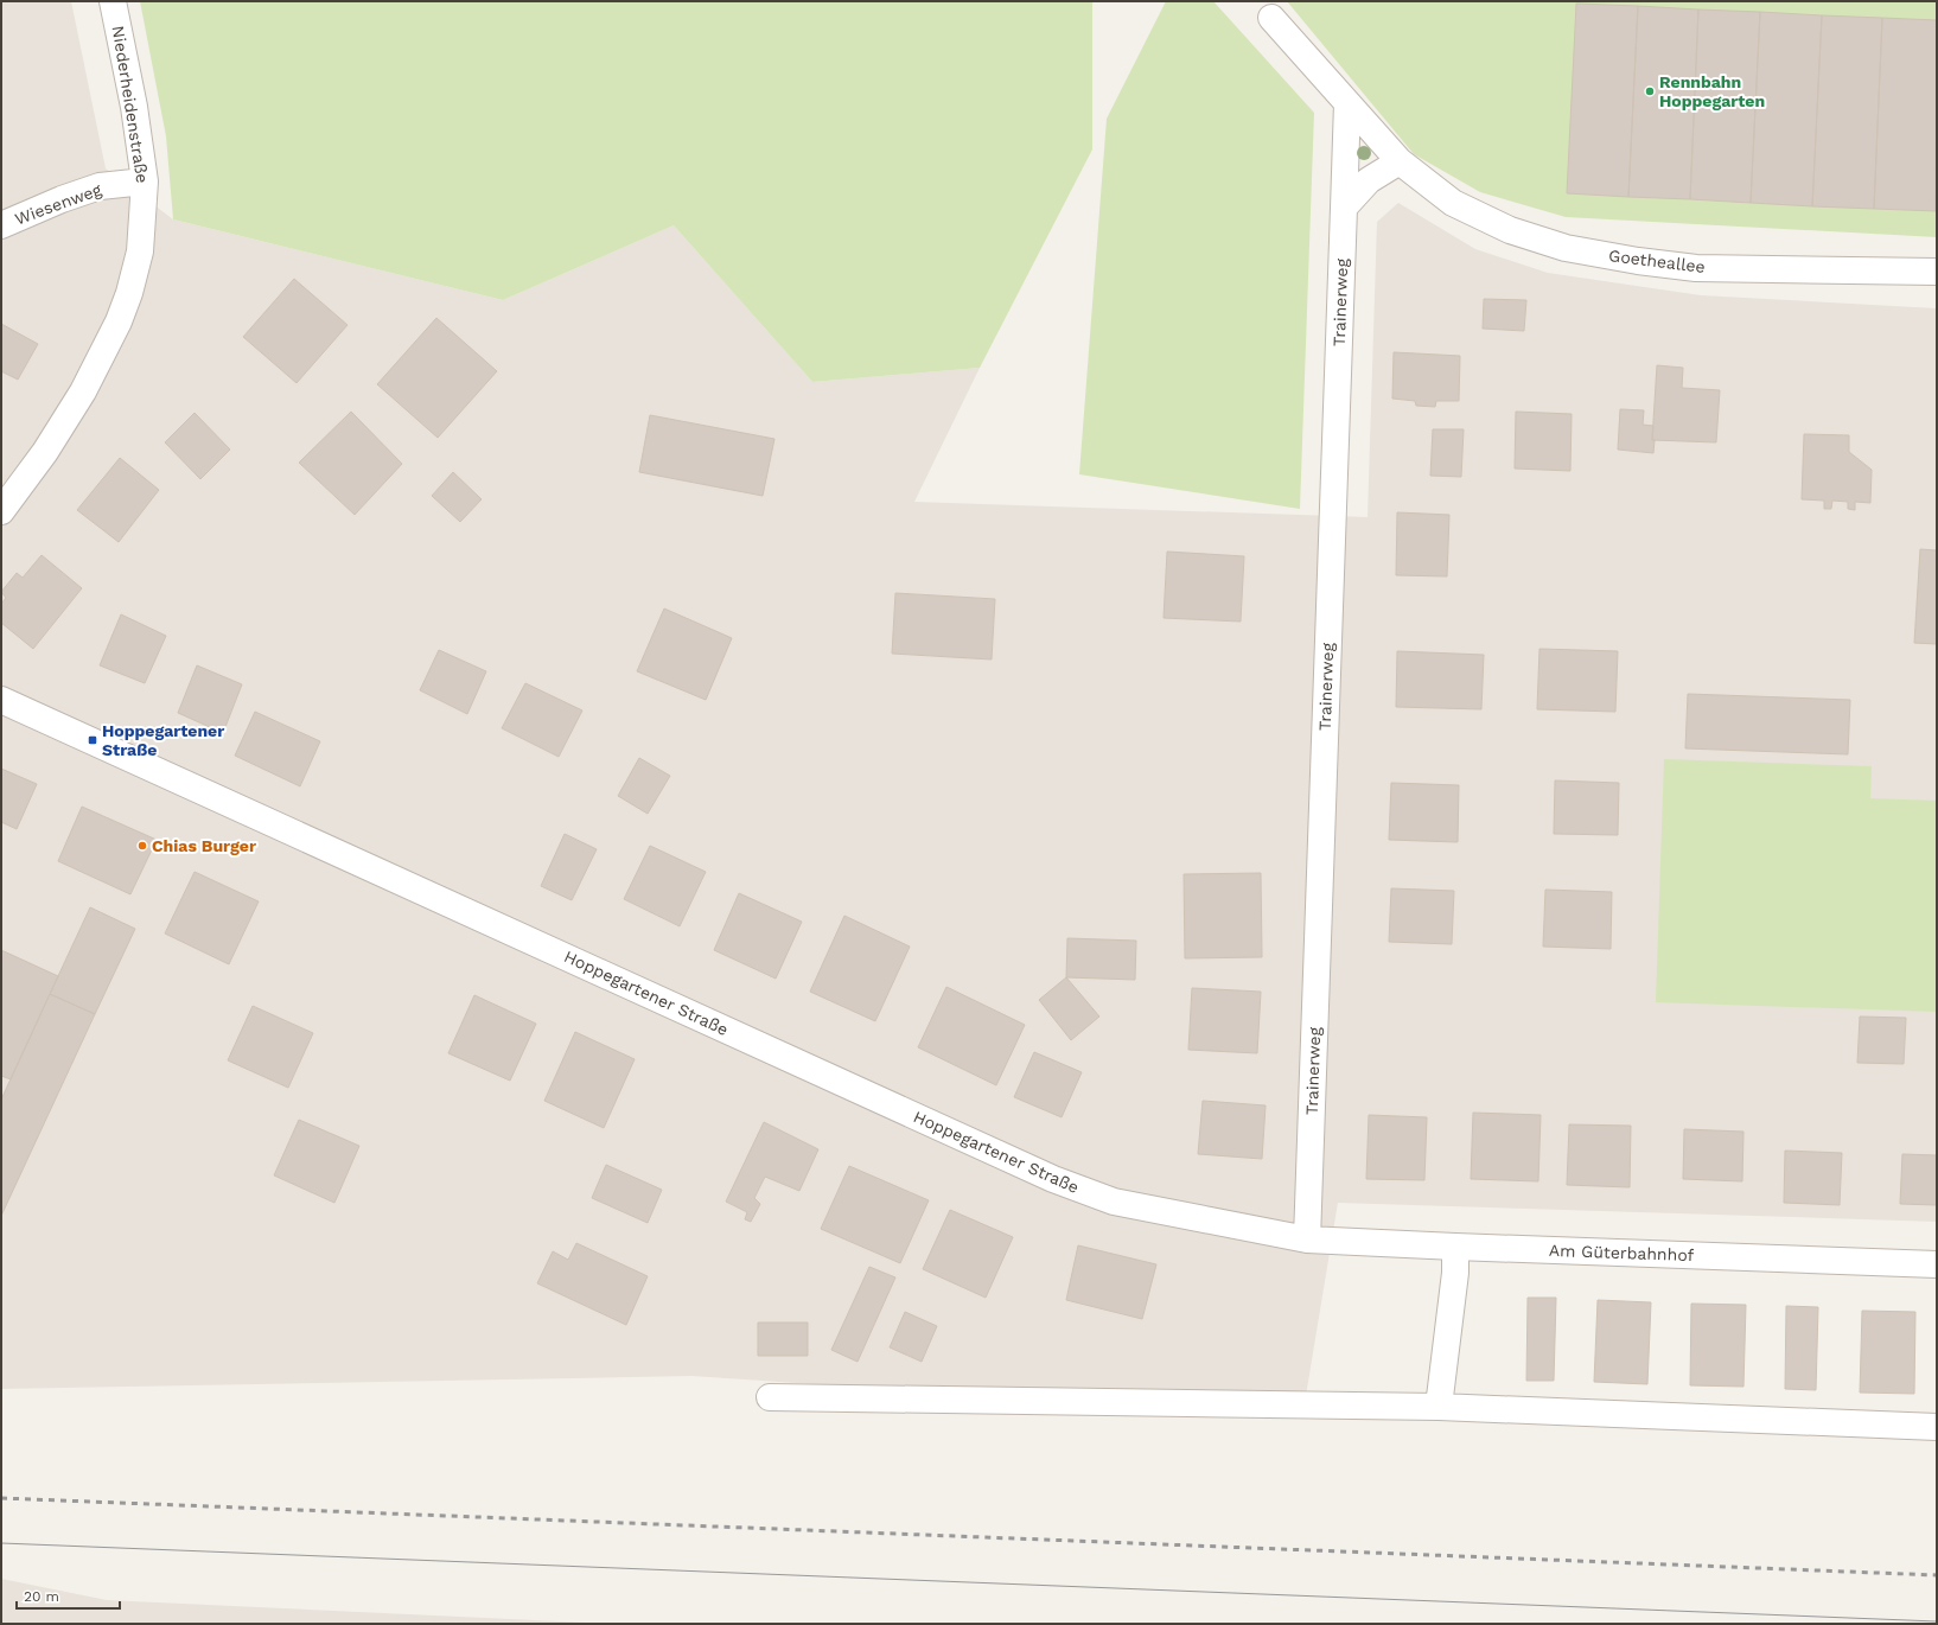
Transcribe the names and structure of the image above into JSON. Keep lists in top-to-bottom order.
{
  "streets": {
    "street": [
      "Niederheidenstraße",
      "Wiesenweg",
      "Goetheallee",
      "Trainerweg",
      "Hoppegartener Straße",
      "Am Güterbahnhof"
    ]
  },
  "crossings": [
    ["Niederheidenstraße", "Wiesenweg"],
    ["Goetheallee", "Trainerweg"],
    ["Trainerweg", "Hoppegartener Straße"],
    ["Trainerweg", "Am Güterbahnhof"],
    ["Hoppegartener Straße", "Am Güterbahnhof"]
  ],
  "places": {
    "other": ["Rennbahn Hoppegarten", "Chias Burger"],
    "transit": ["Hoppegartener Straße"]
  },
  "scale_bar": "20 m"
}
